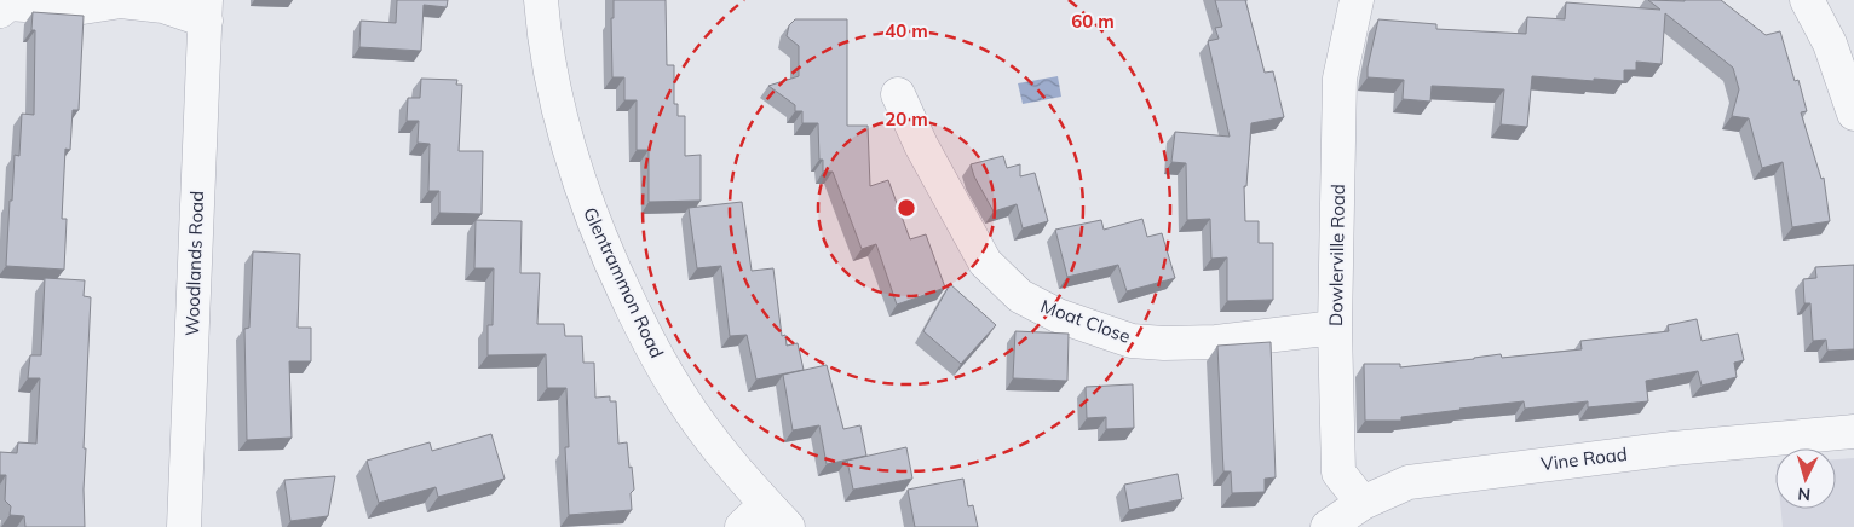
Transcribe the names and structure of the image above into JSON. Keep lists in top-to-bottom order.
{
  "streets": {
    "street": [
      "Dowlerville Road",
      "Woodlands Road",
      "Glentrammon Road",
      "Moat Close",
      "Vine Road"
    ]
  },
  "crossings": [
    ["Dowlerville Road", "Moat Close"],
    ["Dowlerville Road", "Vine Road"]
  ],
  "north": "bottom",
  "rings": ["60 m", "40 m", "20 m"]
}
